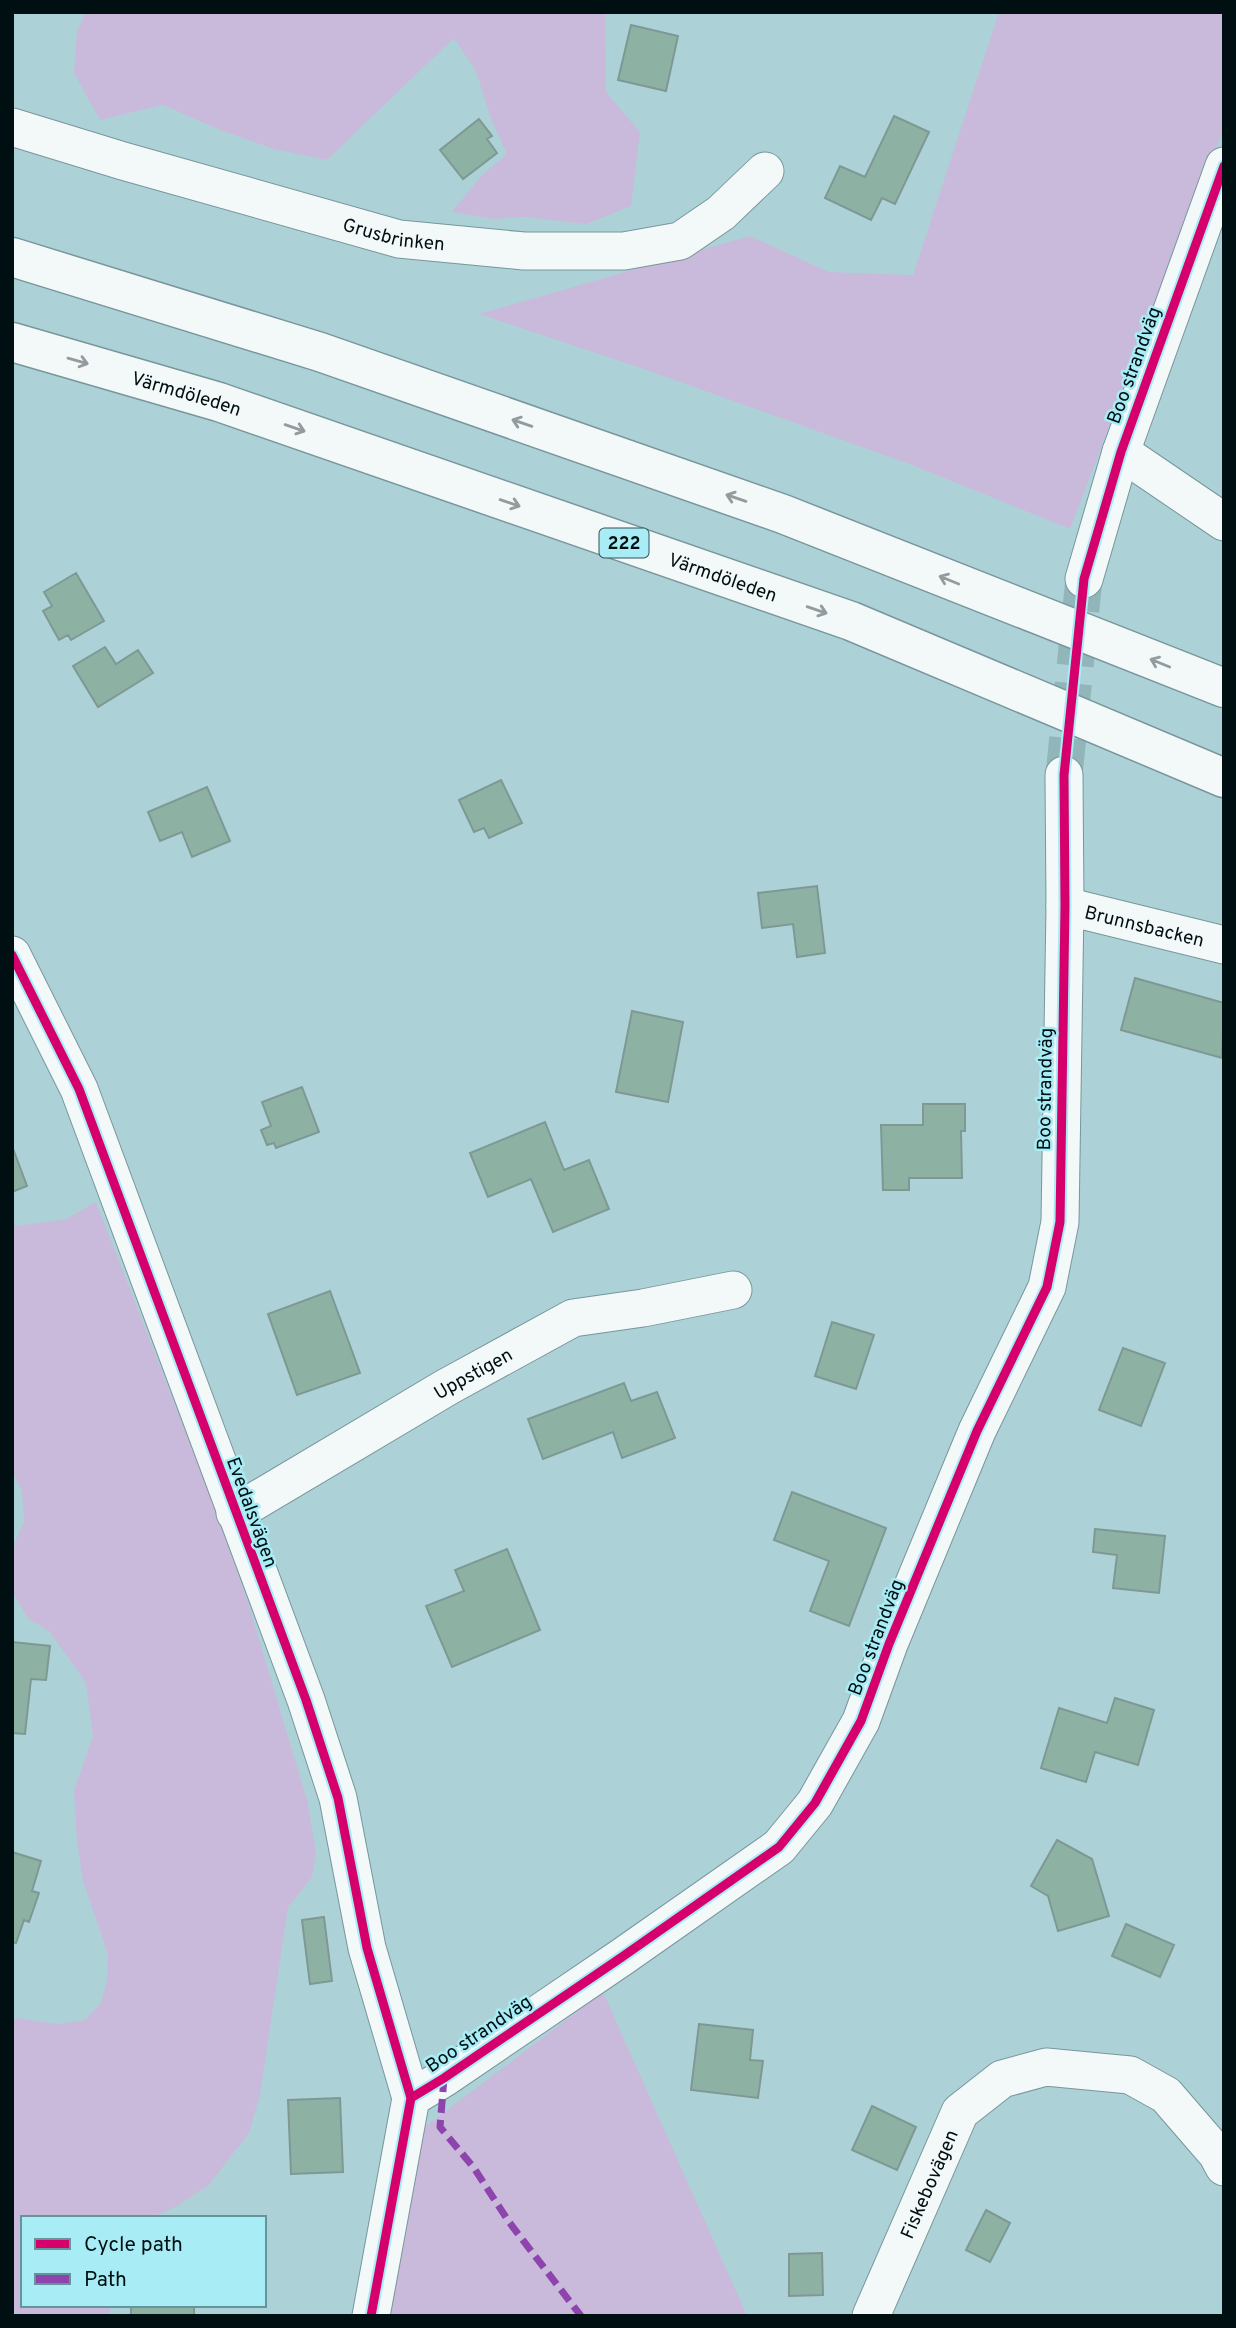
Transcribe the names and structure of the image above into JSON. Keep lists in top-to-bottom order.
{
  "streets": {
    "highway": ["Värmdöleden", "222"],
    "street": [
      "Grusbrinken",
      "Boo strandväg",
      "Brunnsbacken",
      "Uppstigen",
      "Evedalsvägen",
      "Fiskebovägen"
    ]
  },
  "crossings": [
    ["Boo strandväg", "Brunnsbacken"],
    ["Boo strandväg", "Evedalsvägen"],
    ["Uppstigen", "Evedalsvägen"]
  ],
  "legend": ["Cycle path", "Path"]
}
